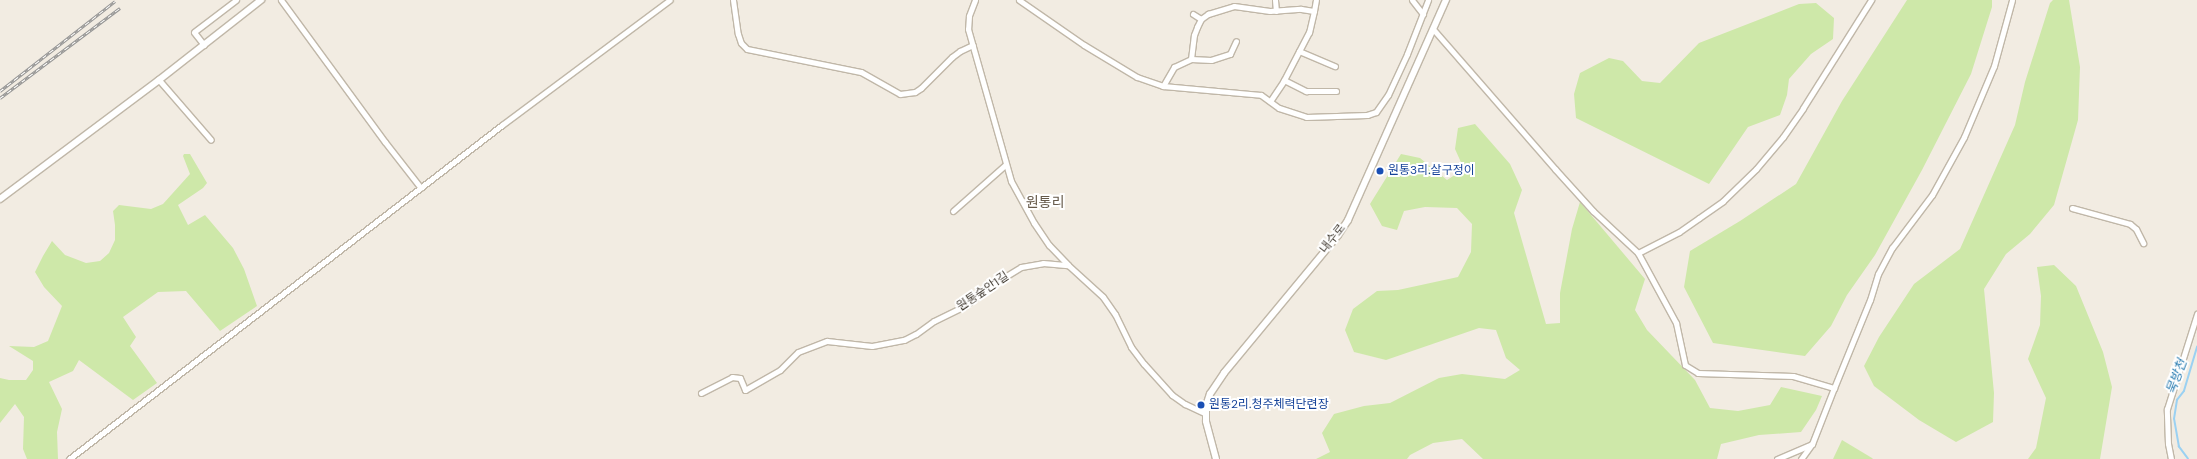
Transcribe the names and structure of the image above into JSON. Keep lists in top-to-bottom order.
{
  "streets": {
    "street": ["내수로", "원통숲안1길"]
  },
  "districts": ["원통리"],
  "water": ["묵방천"],
  "places": ["원통3리.살구정이", "원통2리.청주체력단련장"]
}
